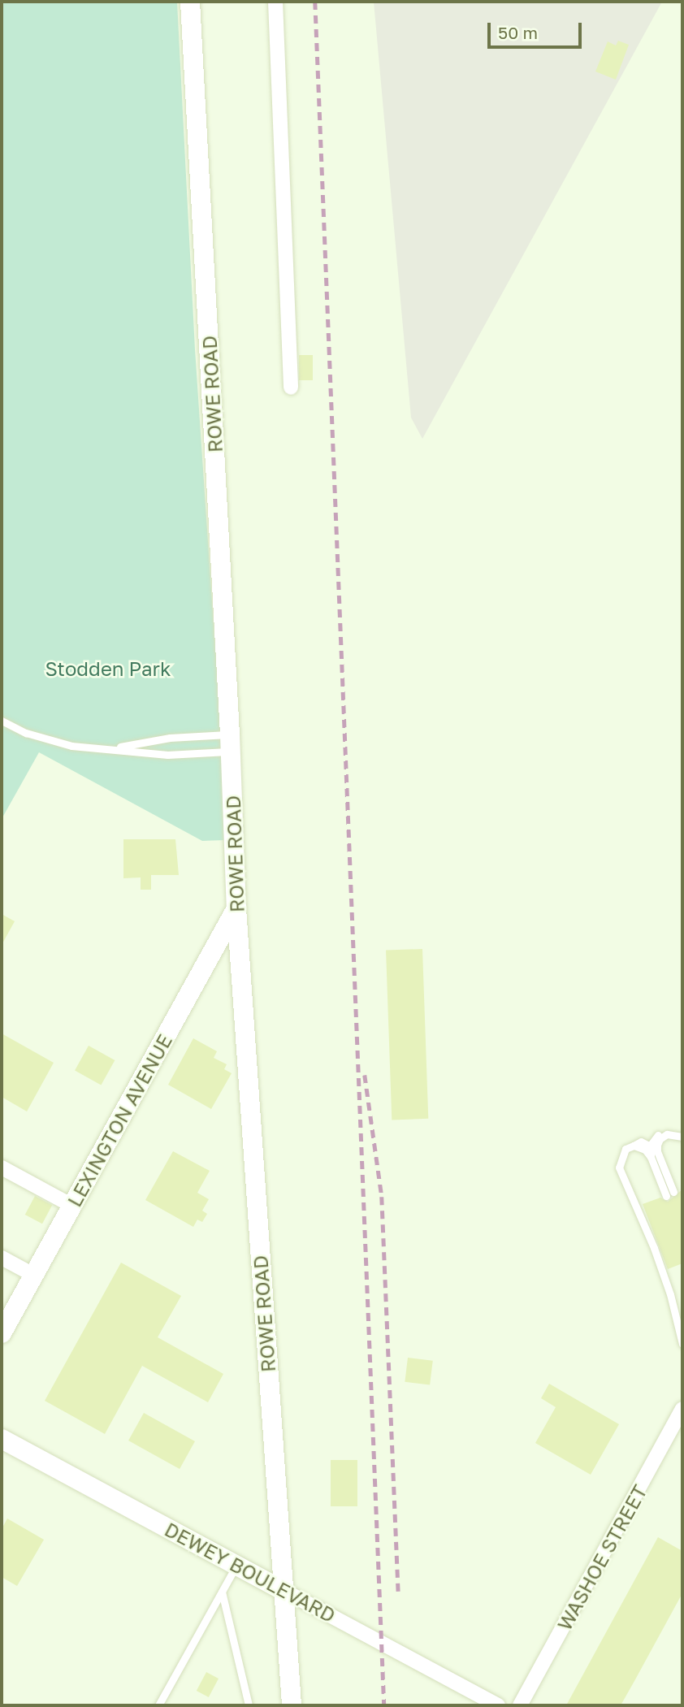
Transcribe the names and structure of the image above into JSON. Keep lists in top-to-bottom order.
{
  "streets": {
    "main road": ["ROWE ROAD", "LEXINGTON AVENUE", "DEWEY BOULEVARD"],
    "street": ["WASHOE STREET"]
  },
  "crossings": [
    ["ROWE ROAD", "LEXINGTON AVENUE"],
    ["ROWE ROAD", "DEWEY BOULEVARD"]
  ],
  "parks": ["Stodden Park"],
  "scale_bar": "50 m"
}
